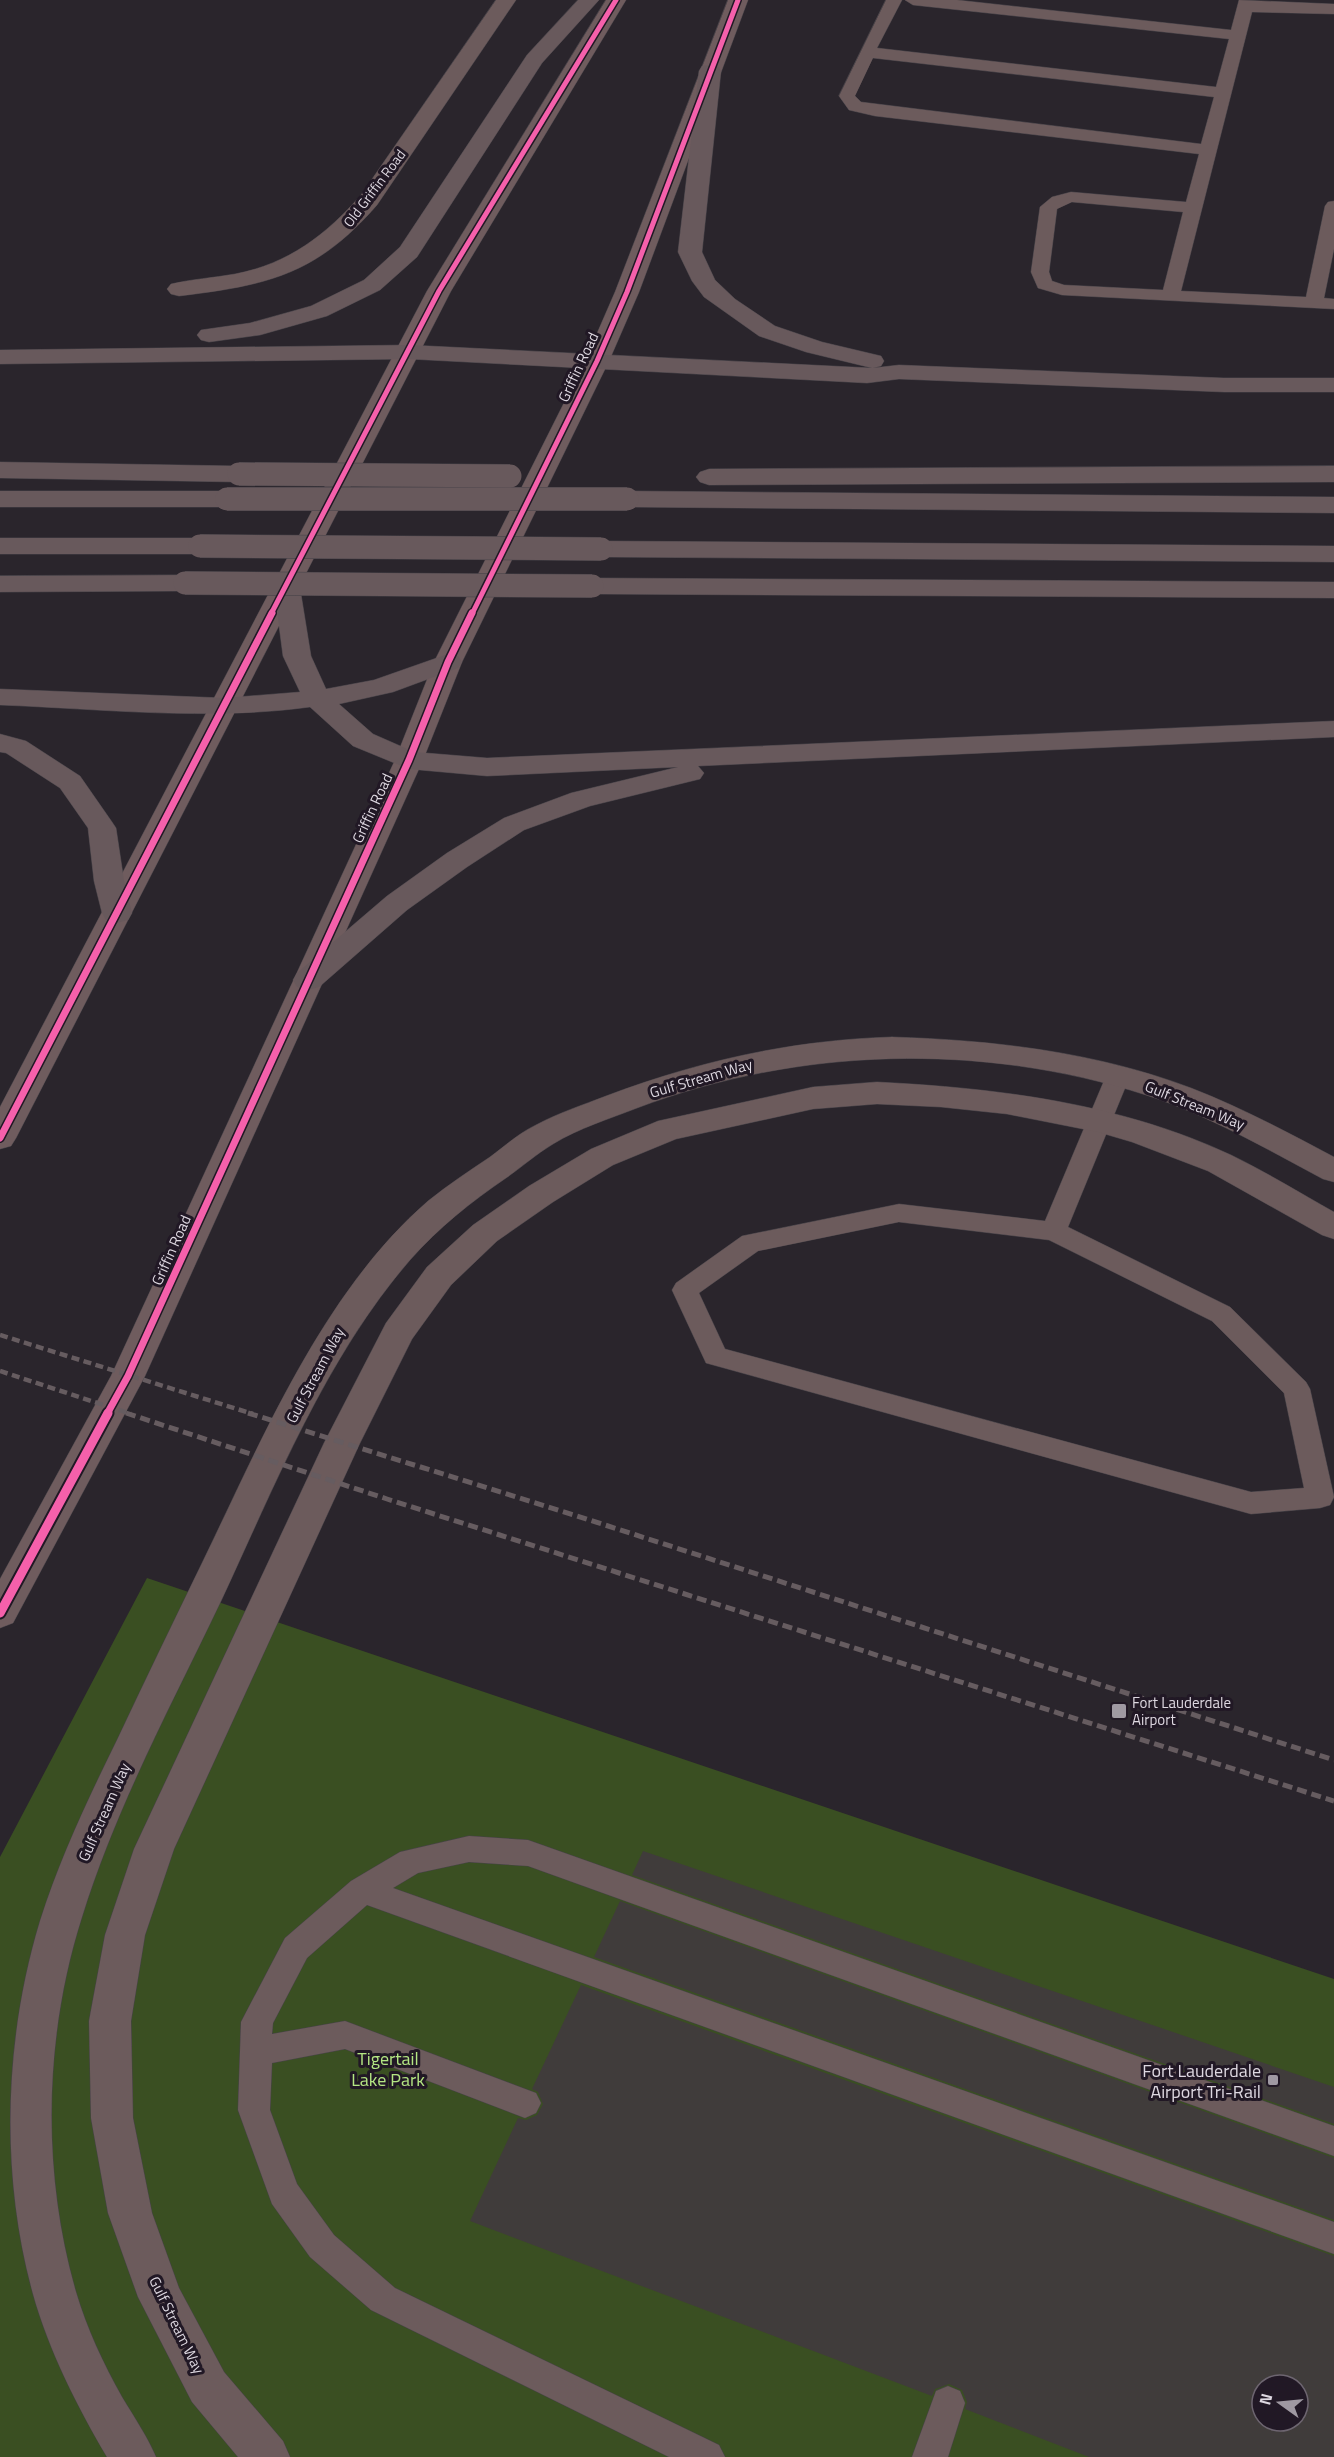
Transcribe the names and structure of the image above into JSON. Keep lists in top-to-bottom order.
{
  "streets": {
    "main road": ["Griffin Road"],
    "street": ["Old Griffin Road", "Gulf Stream Way"]
  },
  "parks": ["Tigertail Lake Park"],
  "places": {
    "transit": ["Fort Lauderdale Airport", "Fort Lauderdale Airport Tri-Rail"]
  },
  "north": "left"
}
